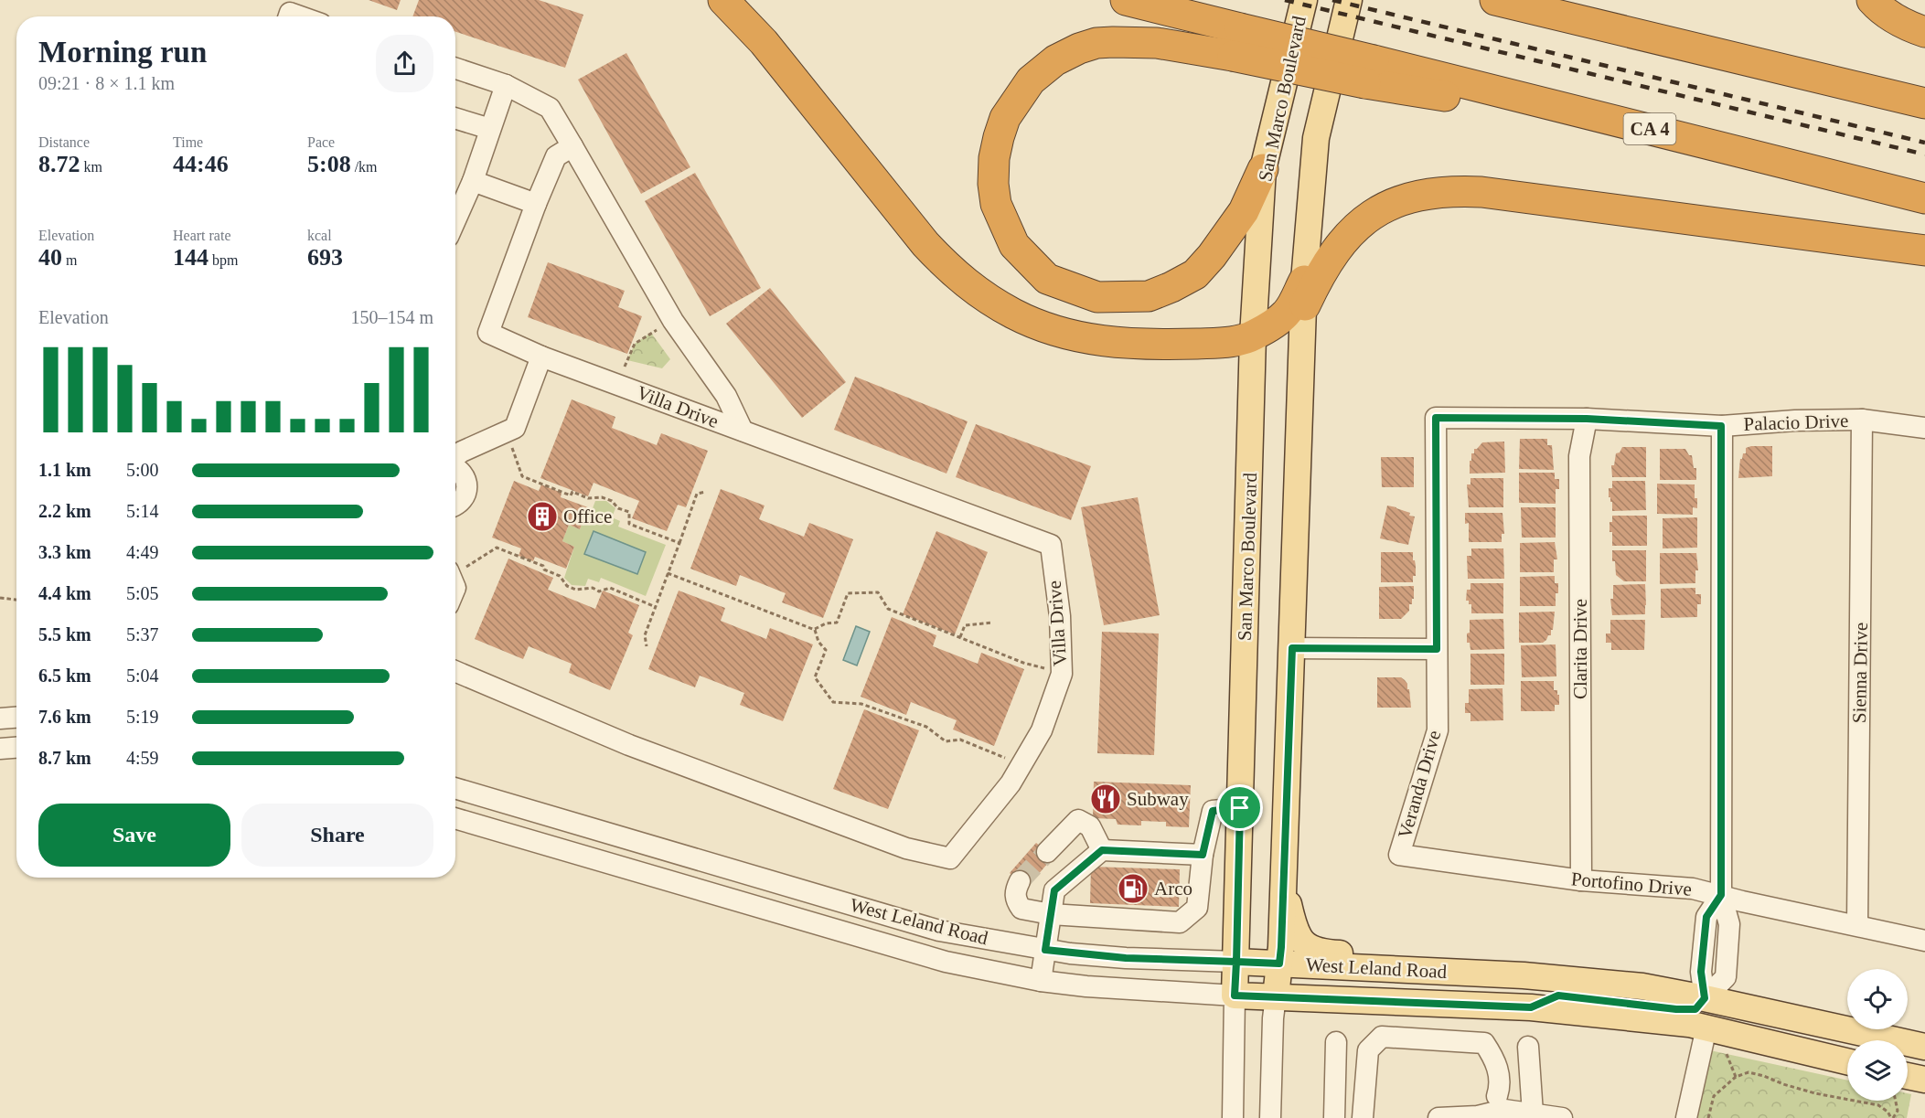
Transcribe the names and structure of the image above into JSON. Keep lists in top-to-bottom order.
{
  "streets": {
    "highway": ["CA 4"],
    "main road": ["San Marco Boulevard", "West Leland Road"],
    "street": [
      "Villa Drive",
      "Palacio Drive",
      "Clarita Drive",
      "Sienna Drive",
      "Veranda Drive",
      "Portofino Drive"
    ]
  },
  "crossings": [
    ["San Marco Boulevard", "West Leland Road"],
    ["Palacio Drive", "Clarita Drive"],
    ["Palacio Drive", "Sienna Drive"],
    ["Palacio Drive", "Veranda Drive"],
    ["Clarita Drive", "Portofino Drive"],
    ["Sienna Drive", "Portofino Drive"],
    ["Veranda Drive", "Portofino Drive"]
  ],
  "places": {
    "building": ["Office"],
    "restaurant": ["Subway"],
    "fuel station": ["Arco"]
  },
  "page": {
    "heading": ["Morning run", "09:21 · 8 × 1.1 km"],
    "stats": [
      ["Distance", "8.72 km"],
      ["Time", "44:46"],
      ["Pace", "5:08 /km"],
      ["Elevation", "40 m"],
      ["Heart rate", "144 bpm"],
      ["kcal", "693"]
    ],
    "chart": ["Elevation", "150–154 m"],
    "list": [
      {
        "name": "1.1 km",
        "note": "5:00"
      },
      {
        "name": "2.2 km",
        "note": "5:14"
      },
      {
        "name": "3.3 km",
        "note": "4:49"
      },
      {
        "name": "4.4 km",
        "note": "5:05"
      },
      {
        "name": "5.5 km",
        "note": "5:37"
      },
      {
        "name": "6.5 km",
        "note": "5:04"
      },
      {
        "name": "7.6 km",
        "note": "5:19"
      },
      {
        "name": "8.7 km",
        "note": "4:59"
      }
    ],
    "buttons": ["Save", "Share"]
  }
}
